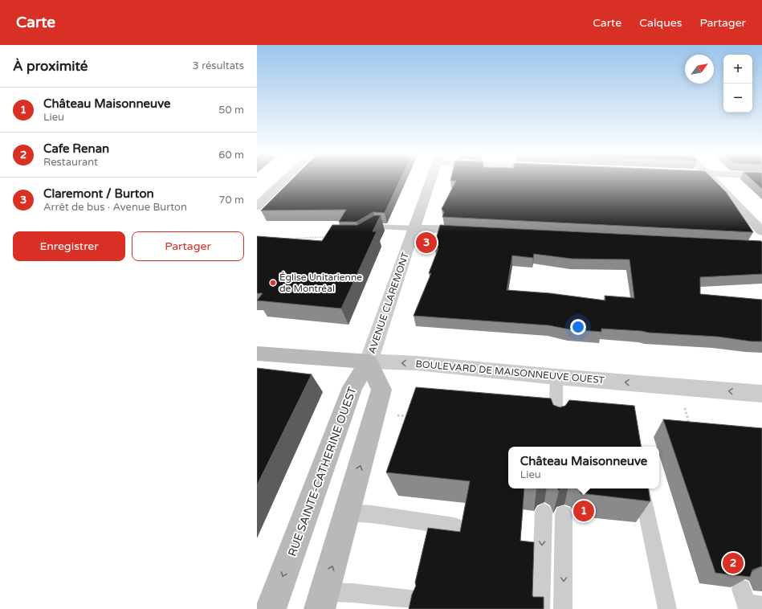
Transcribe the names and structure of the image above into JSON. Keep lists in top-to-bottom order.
{
  "streets": {
    "main road": ["BOULEVARD DE MAISONNEUVE OUEST", "RUE SAINTE-CATHERINE OUEST"],
    "street": ["AVENUE CLAREMONT"]
  },
  "crossings": [
    ["AVENUE CLAREMONT", "BOULEVARD DE MAISONNEUVE OUEST"],
    ["AVENUE CLAREMONT", "RUE SAINTE-CATHERINE OUEST"],
    ["BOULEVARD DE MAISONNEUVE OUEST", "RUE SAINTE-CATHERINE OUEST"]
  ],
  "one_way": ["BOULEVARD DE MAISONNEUVE OUEST"],
  "places": ["Église Unitarienne de Montréal"],
  "north": "top right",
  "page": {
    "header": "Carte",
    "nav": ["Carte", "Calques", "Partager"],
    "heading": ["À proximité", "3 résultats"],
    "map_buttons": ["+", "−"],
    "list": [
      {
        "mark": "1",
        "name": "Château Maisonneuve",
        "note": "Lieu",
        "value": "50 m"
      },
      {
        "mark": "2",
        "name": "Cafe Renan",
        "note": "Restaurant",
        "value": "60 m"
      },
      {
        "mark": "3",
        "name": "Claremont / Burton",
        "note": "Arrêt de bus · Avenue Burton",
        "value": "70 m"
      }
    ],
    "buttons": ["Enregistrer", "Partager"],
    "pins": ["3", "1", "2"],
    "popup": ["Château Maisonneuve", "Lieu"]
  }
}
